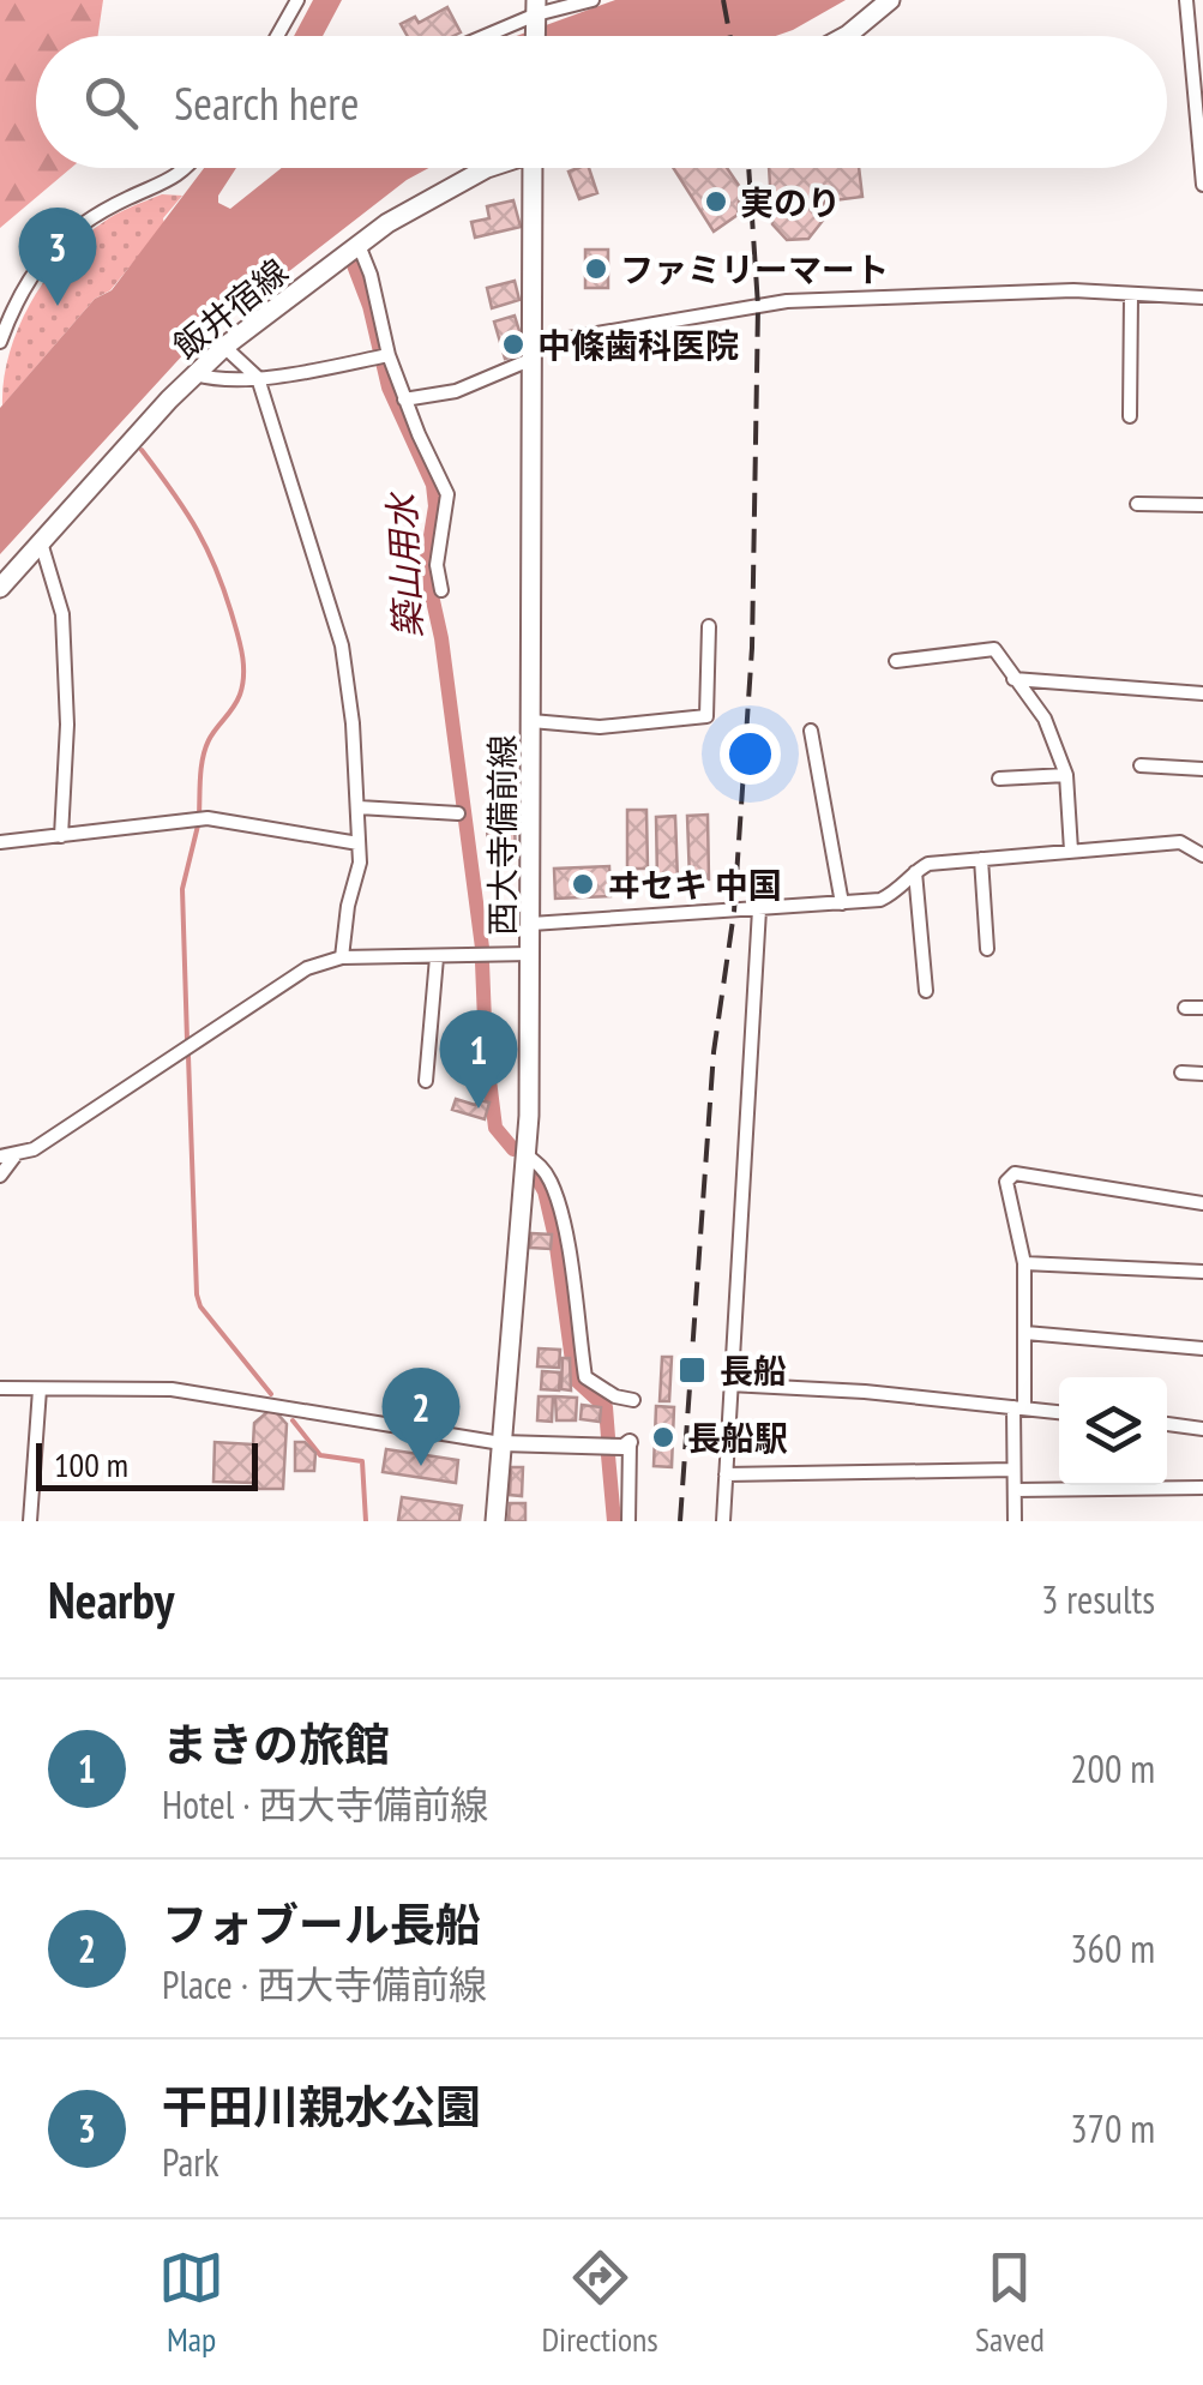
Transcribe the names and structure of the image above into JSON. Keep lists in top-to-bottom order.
{
  "streets": {
    "main road": ["飯井宿線", "西大寺備前線"]
  },
  "water": ["築山用水"],
  "places": {
    "other": [
      "実のり",
      "ファミリーマート",
      "中條歯科医院",
      "ヰセキ 中国",
      "長船駅"
    ],
    "transit": ["長船"]
  },
  "scale_bar": "100 m",
  "page": {
    "search": "Search here",
    "pins": ["3", "1", "2"],
    "scale": "100 m",
    "heading": ["Nearby", "3 results"],
    "list": [
      {
        "mark": "1",
        "name": "まきの旅館",
        "note": "Hotel · 西大寺備前線",
        "value": "200 m"
      },
      {
        "mark": "2",
        "name": "フォブール長船",
        "note": "Place · 西大寺備前線",
        "value": "360 m"
      },
      {
        "mark": "3",
        "name": "干田川親水公園",
        "note": "Park",
        "value": "370 m"
      }
    ],
    "nav": ["Map", "Directions", "Saved"]
  }
}
